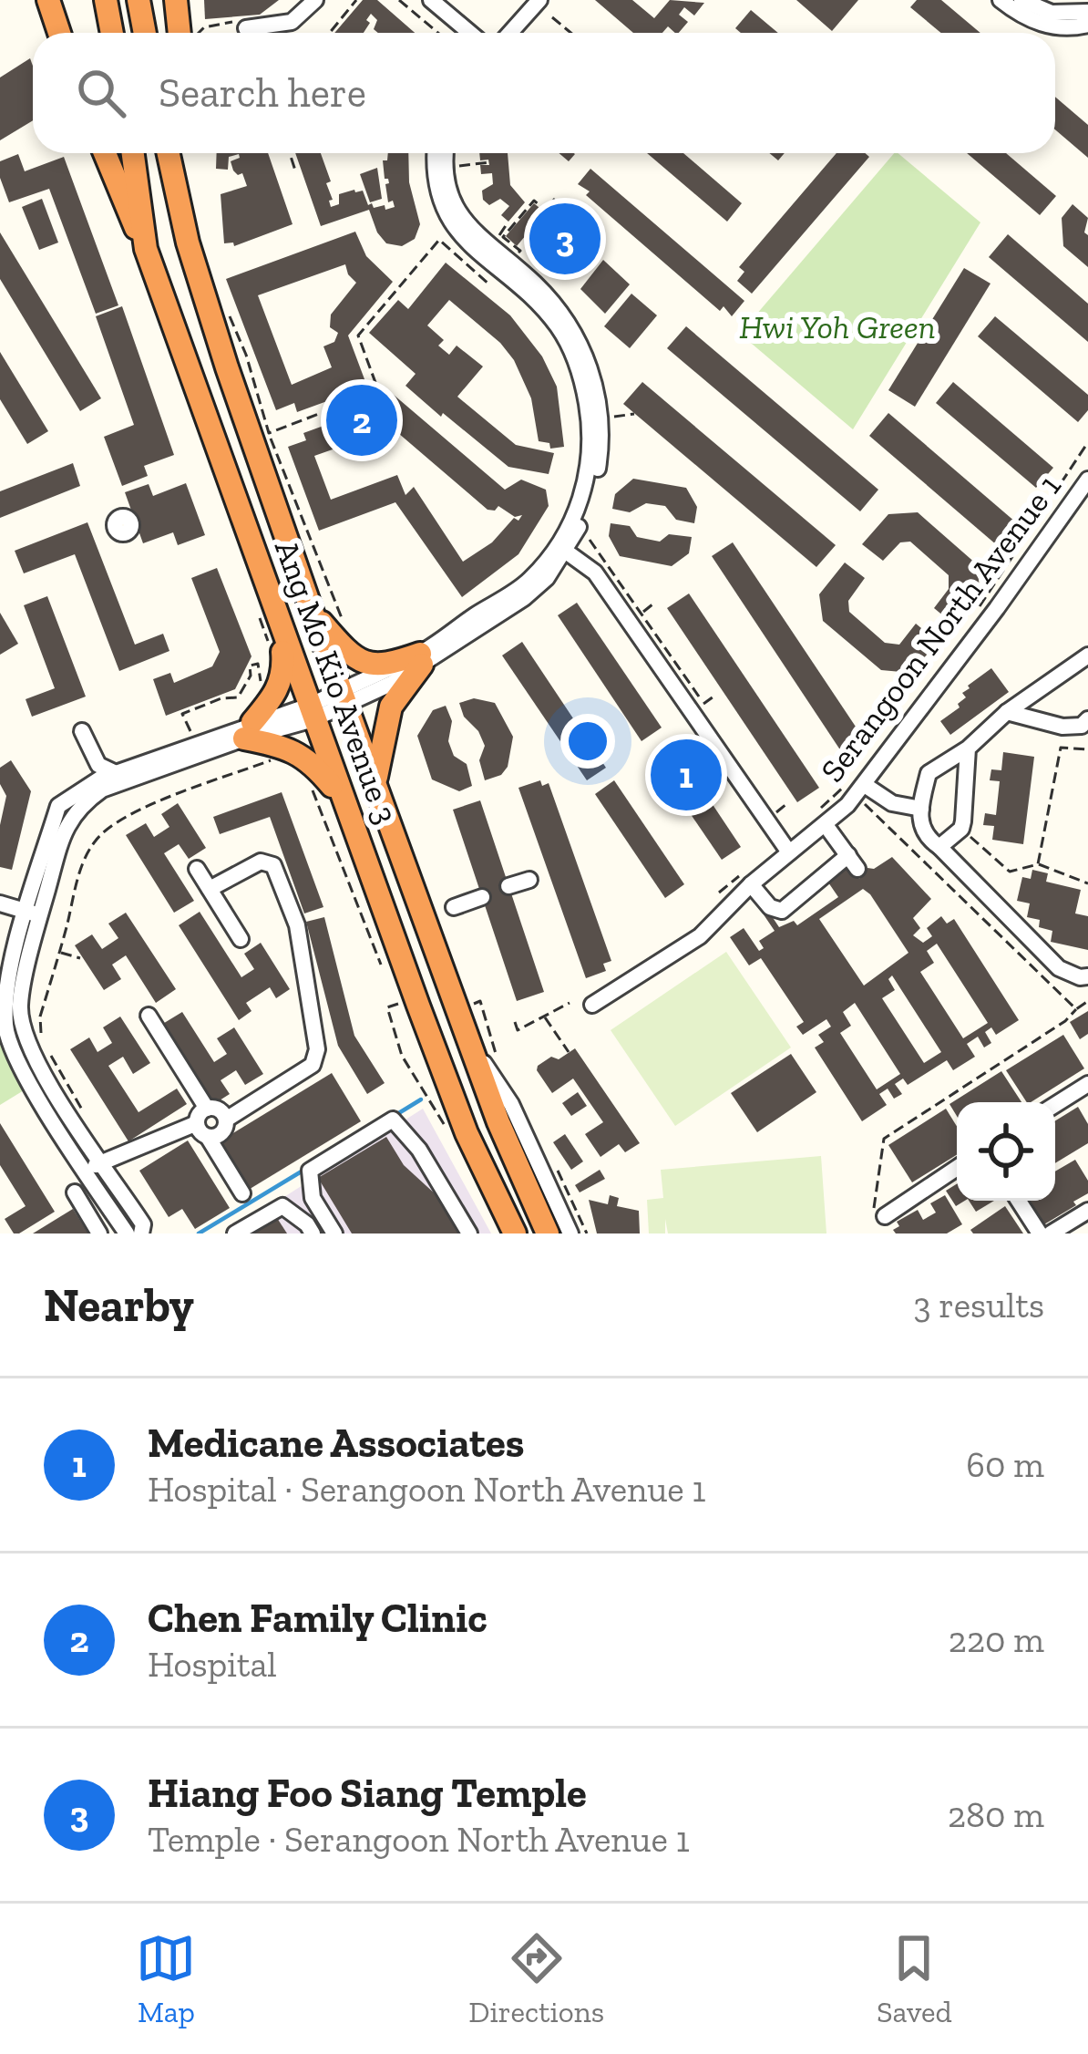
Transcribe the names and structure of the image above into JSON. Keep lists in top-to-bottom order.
{
  "streets": {
    "highway": ["Ang Mo Kio Avenue 3"],
    "street": ["Serangoon North Avenue 1"]
  },
  "parks": ["Hwi Yoh Green"],
  "page": {
    "search": "Search here",
    "pins": ["3", "2", "1"],
    "heading": ["Nearby", "3 results"],
    "list": [
      {
        "mark": "1",
        "name": "Medicane Associates",
        "note": "Hospital · Serangoon North Avenue 1",
        "value": "60 m"
      },
      {
        "mark": "2",
        "name": "Chen Family Clinic",
        "note": "Hospital",
        "value": "220 m"
      },
      {
        "mark": "3",
        "name": "Hiang Foo Siang Temple",
        "note": "Temple · Serangoon North Avenue 1",
        "value": "280 m"
      }
    ],
    "nav": ["Map", "Directions", "Saved"]
  }
}
